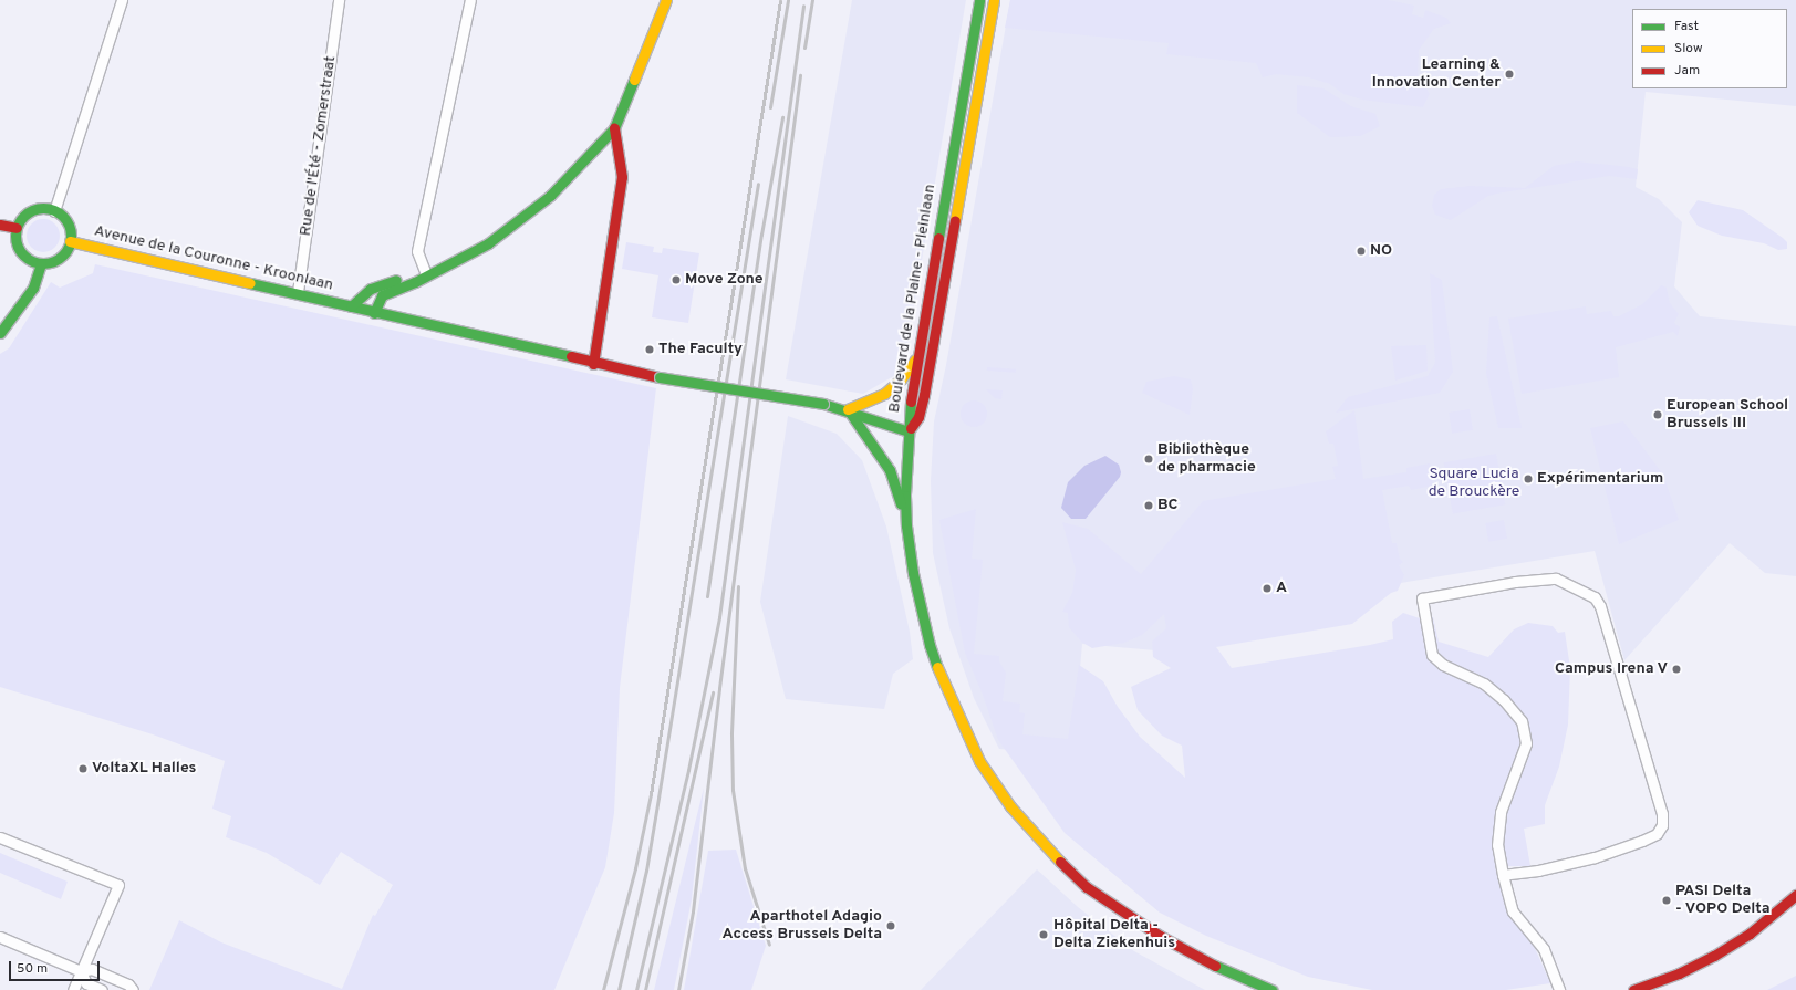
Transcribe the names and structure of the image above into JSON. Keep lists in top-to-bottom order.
{
  "streets": {
    "street": ["Rue de l'Été - Zomerstraat", "Avenue de la Couronne - Kroonlaan", "Boulevard de la Plaine - Pleinlaan"]
  },
  "crossings": [
    ["Rue de l'Été - Zomerstraat", "Avenue de la Couronne - Kroonlaan"],
    ["Avenue de la Couronne - Kroonlaan", "Boulevard de la Plaine - Pleinlaan"]
  ],
  "parks": ["Square Lucia de Brouckère"],
  "places": [
    "Learning & Innovation Center",
    "NO",
    "Move Zone",
    "The Faculty",
    "European School Brussels III",
    "Bibliothèque de pharmacie",
    "Expérimentarium",
    "BC",
    "A",
    "Campus Irena V",
    "VoltaXL Halles",
    "PASI Delta - VOPO Delta",
    "Aparthotel Adagio Access Brussels Delta",
    "Hôpital Delta - Delta Ziekenhuis"
  ],
  "legend": ["Fast", "Slow", "Jam"],
  "scale_bar": "50 m"
}
